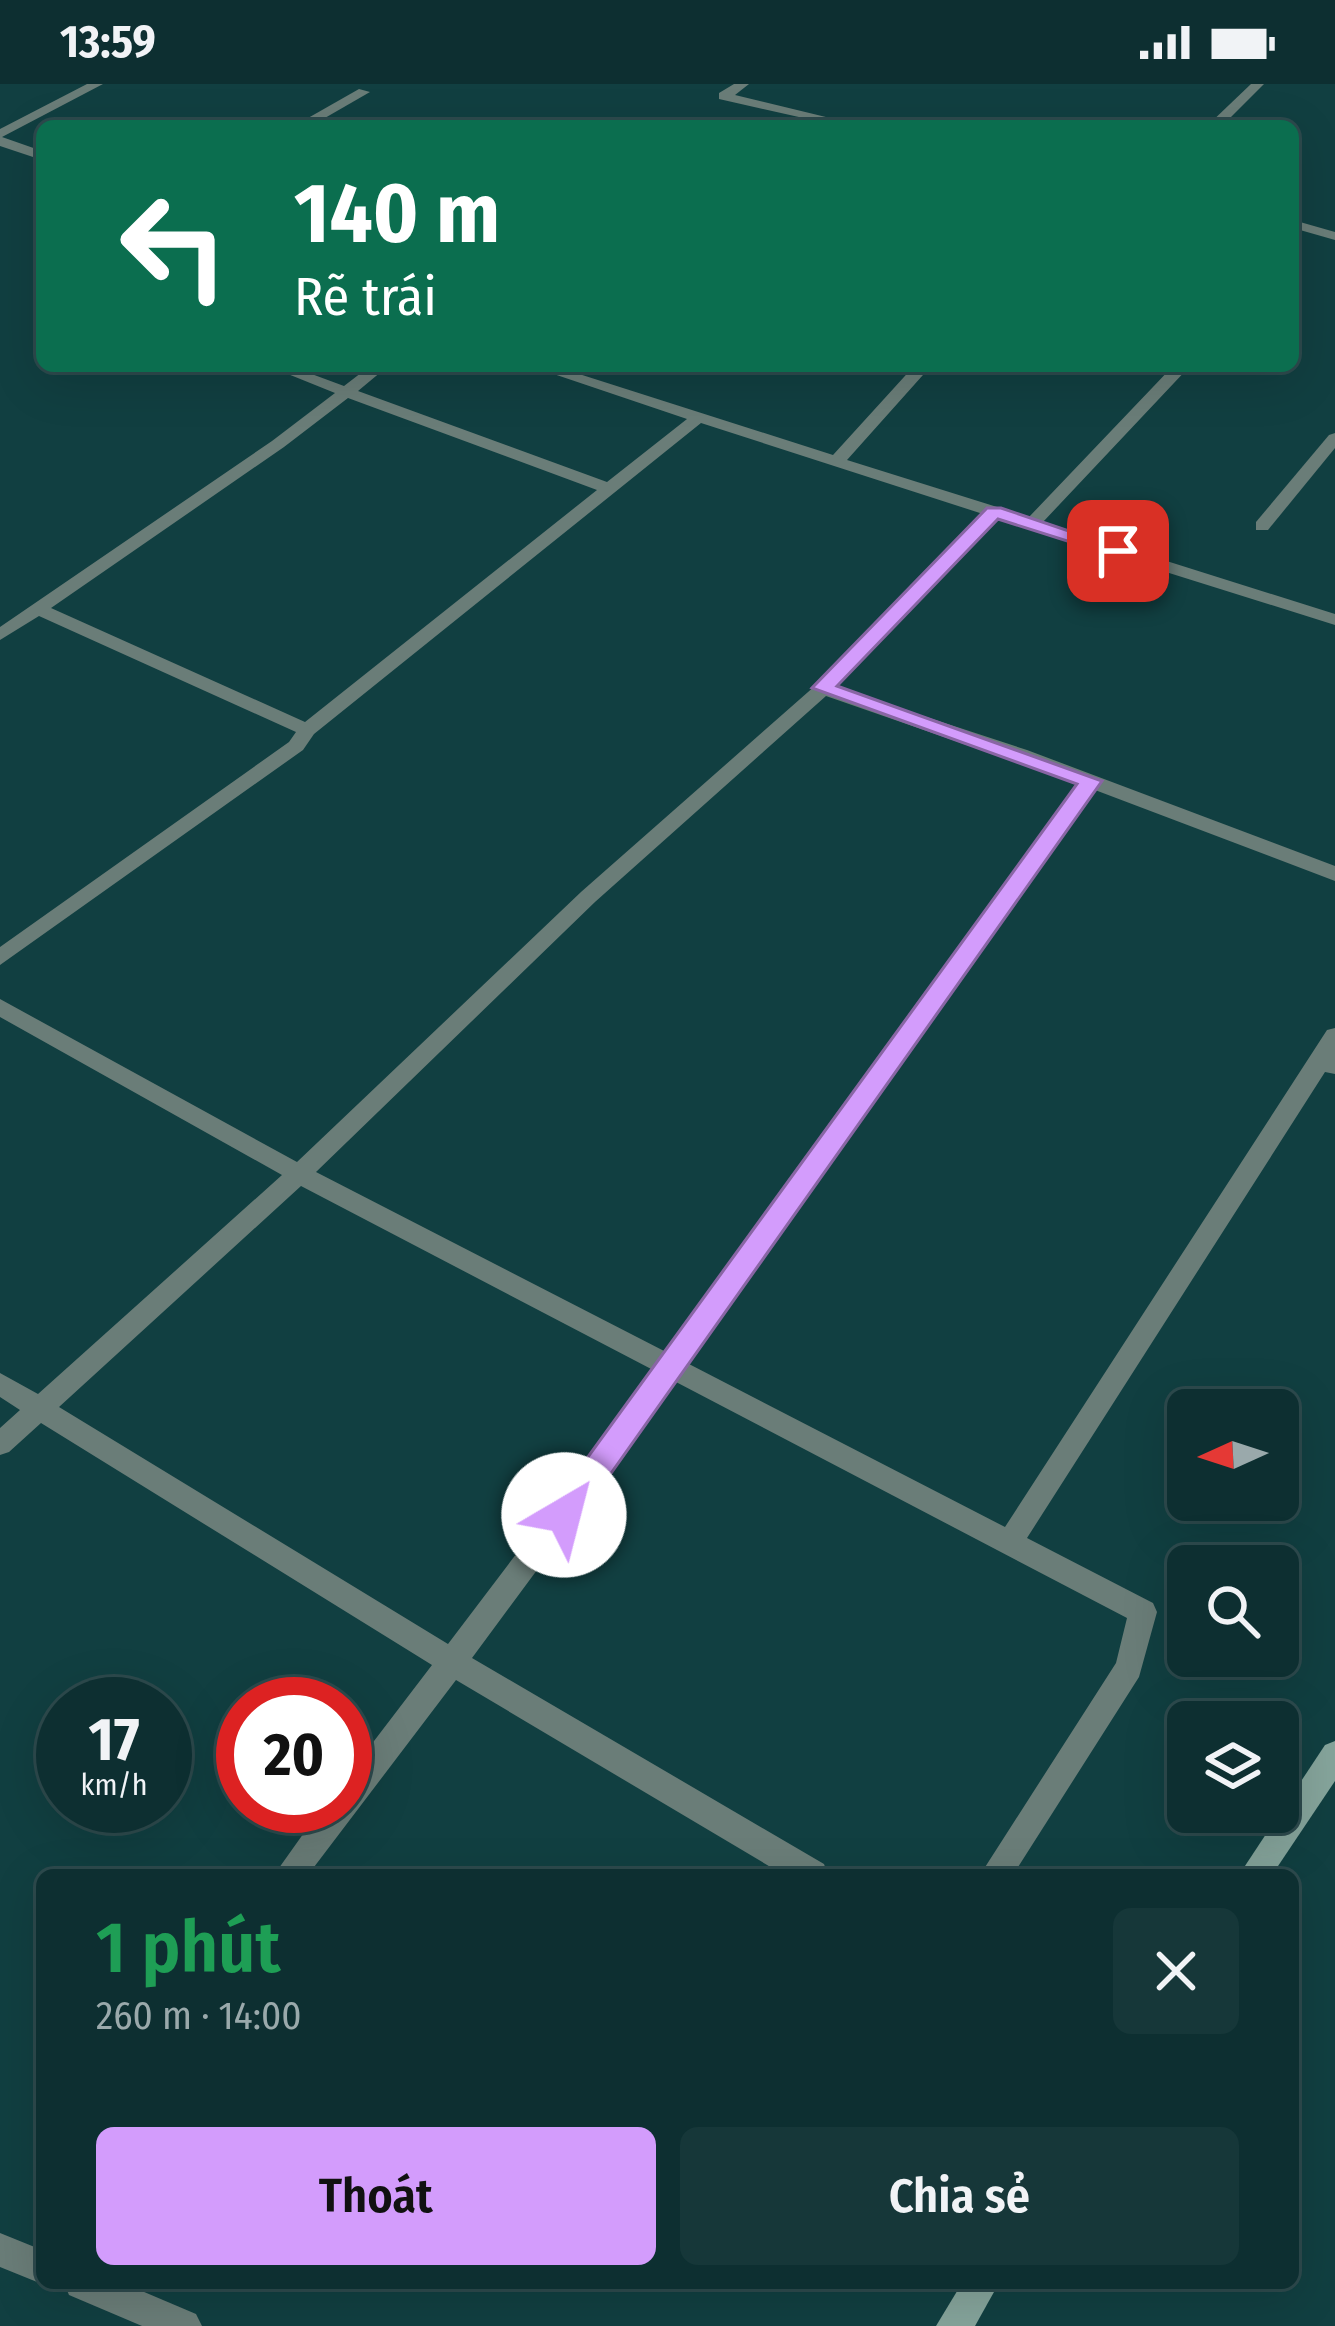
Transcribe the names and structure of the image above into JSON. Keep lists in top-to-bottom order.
{
  "north": "left",
  "page": {
    "status": "13:59",
    "turn": ["140 m", "Rẽ trái"],
    "speed": "17 km/h",
    "limit": "20",
    "heading": ["1 phút", "260 m · 14:00"],
    "buttons": ["Thoát", "Chia sẻ"]
  }
}
